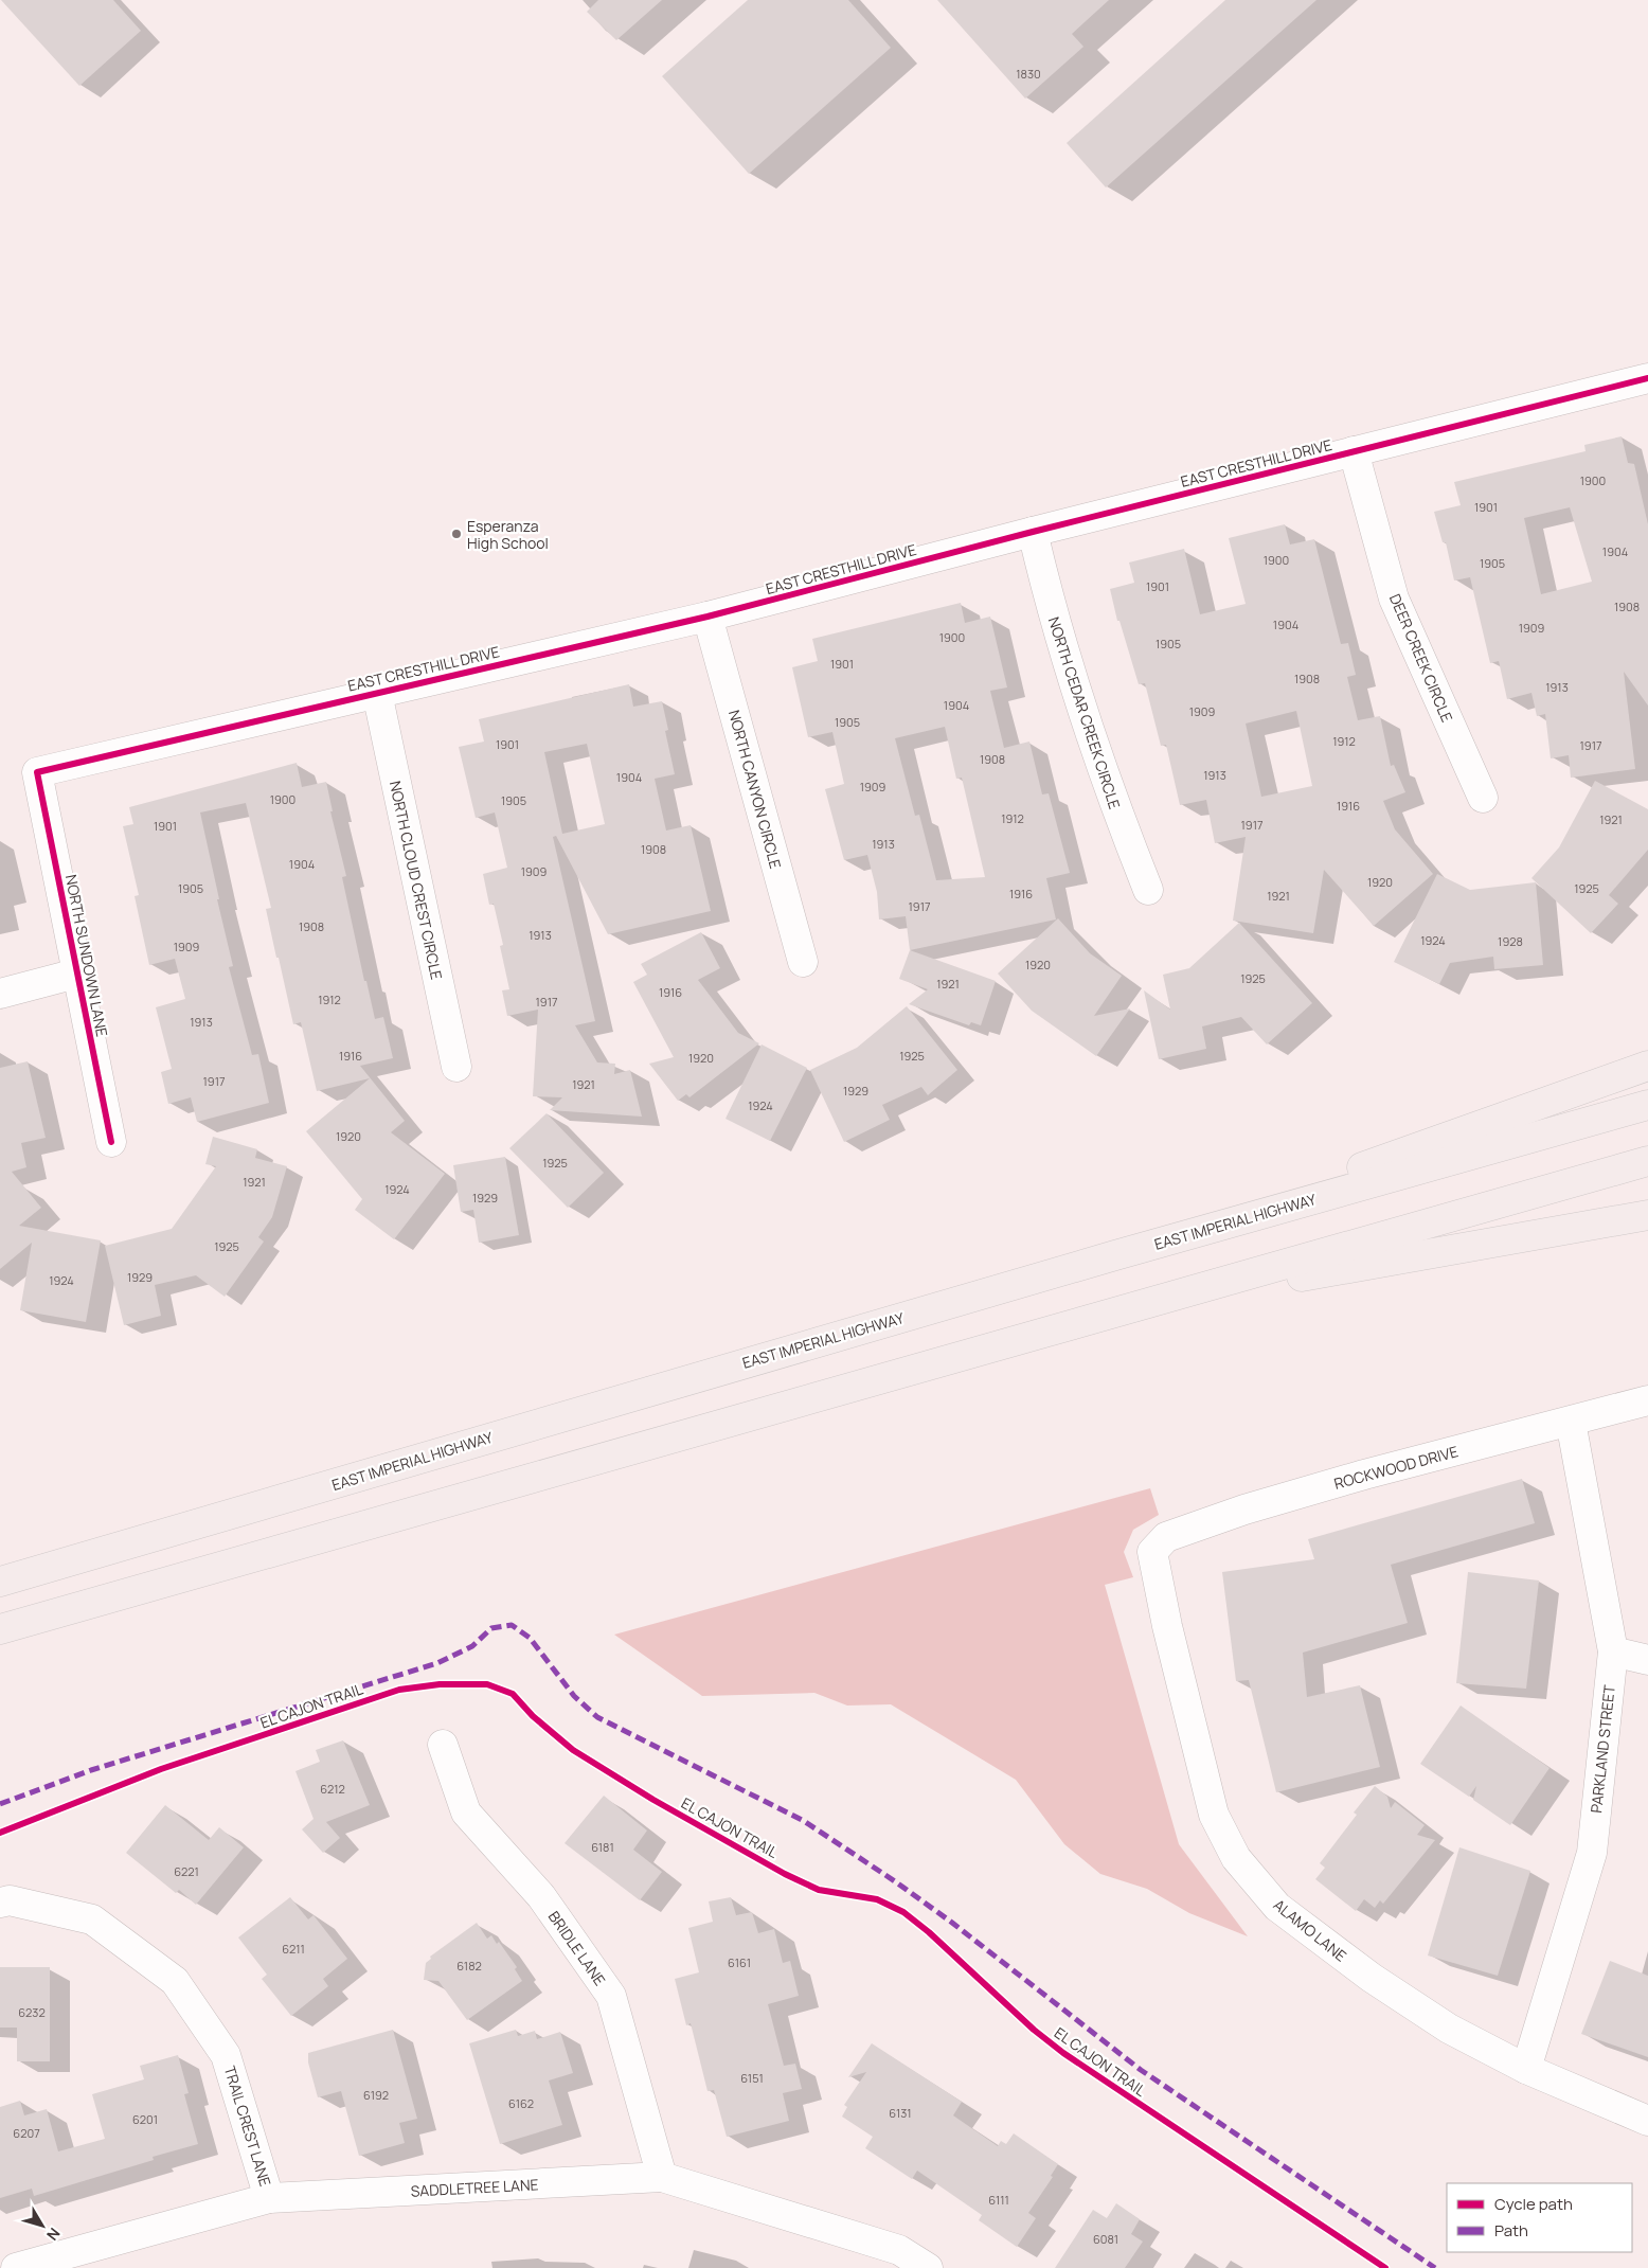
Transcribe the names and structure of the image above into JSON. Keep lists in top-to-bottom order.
{
  "streets": {
    "highway": ["EAST IMPERIAL HIGHWAY"],
    "street": [
      "EAST CRESTHILL DRIVE",
      "DEER CREEK CIRCLE",
      "NORTH CEDAR CREEK CIRCLE",
      "NORTH CANYON CIRCLE",
      "NORTH CLOUD CREST CIRCLE",
      "NORTH SUNDOWN LANE",
      "ROCKWOOD DRIVE",
      "PARKLAND STREET",
      "ALAMO LANE",
      "BRIDLE LANE",
      "TRAIL CREST LANE",
      "SADDLETREE LANE"
    ],
    "cycle path": ["EL CAJON TRAIL"]
  },
  "crossings": [
    ["EAST CRESTHILL DRIVE", "DEER CREEK CIRCLE"],
    ["EAST CRESTHILL DRIVE", "NORTH CEDAR CREEK CIRCLE"],
    ["EAST CRESTHILL DRIVE", "NORTH CANYON CIRCLE"],
    ["EAST CRESTHILL DRIVE", "NORTH CLOUD CREST CIRCLE"],
    ["EAST CRESTHILL DRIVE", "NORTH SUNDOWN LANE"],
    ["ROCKWOOD DRIVE", "PARKLAND STREET"],
    ["ROCKWOOD DRIVE", "ALAMO LANE"],
    ["PARKLAND STREET", "ALAMO LANE"],
    ["BRIDLE LANE", "SADDLETREE LANE"],
    ["TRAIL CREST LANE", "SADDLETREE LANE"]
  ],
  "places": ["Esperanza High School"],
  "house_numbers": [
    "1830",
    "1900",
    "1901",
    "1904",
    "1900",
    "1905",
    "1901",
    "1908",
    "1904",
    "1909",
    "1900",
    "1905",
    "1901",
    "1908",
    "1913",
    "1904",
    "1909",
    "1905",
    "1912",
    "1901",
    "1917",
    "1908",
    "1913",
    "1904",
    "1909",
    "1900",
    "1905",
    "1916",
    "1912",
    "1921",
    "1917",
    "1901",
    "1913",
    "1908",
    "1904",
    "1909",
    "1920",
    "1905",
    "1925",
    "1916",
    "1921",
    "1917",
    "1908",
    "1913",
    "1924",
    "1928",
    "1909",
    "1920",
    "1925",
    "1921",
    "1916",
    "1912",
    "1917",
    "1913",
    "1916",
    "1925",
    "1920",
    "1917",
    "1921",
    "1929",
    "1924",
    "1920",
    "1925",
    "1921",
    "1924",
    "1929",
    "1925",
    "1929",
    "1924",
    "6212",
    "6181",
    "6221",
    "6211",
    "6161",
    "6182",
    "6232",
    "6151",
    "6192",
    "6162",
    "6131",
    "6201",
    "6207",
    "6111",
    "6081"
  ],
  "legend": ["Cycle path", "Path"],
  "north": "bottom right"
}
